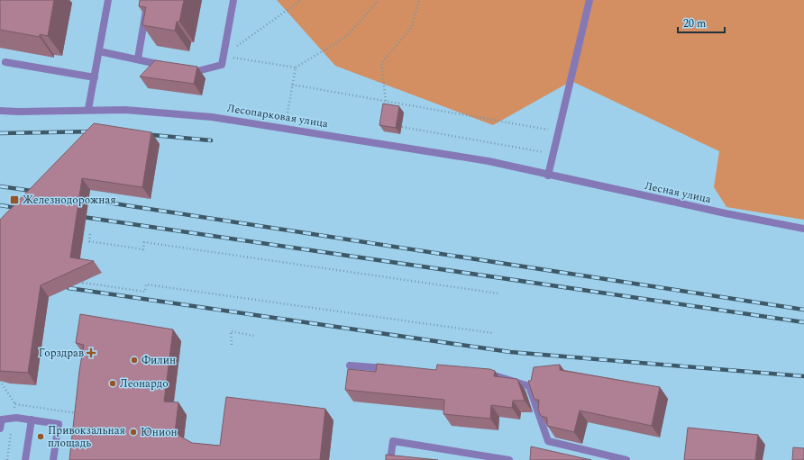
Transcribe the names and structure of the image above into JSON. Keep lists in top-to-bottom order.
{
  "streets": {
    "street": ["Лесопарковая улица", "Лесная улица"]
  },
  "crossings": [
    ["Лесопарковая улица", "Лесная улица"]
  ],
  "places": {
    "transit": ["Железнодорожная"],
    "health": ["Горздрав"],
    "other": [
      "Филин",
      "Леонардо",
      "Юнион",
      "Привокзальная площадь"
    ]
  },
  "scale_bar": "20 m"
}
